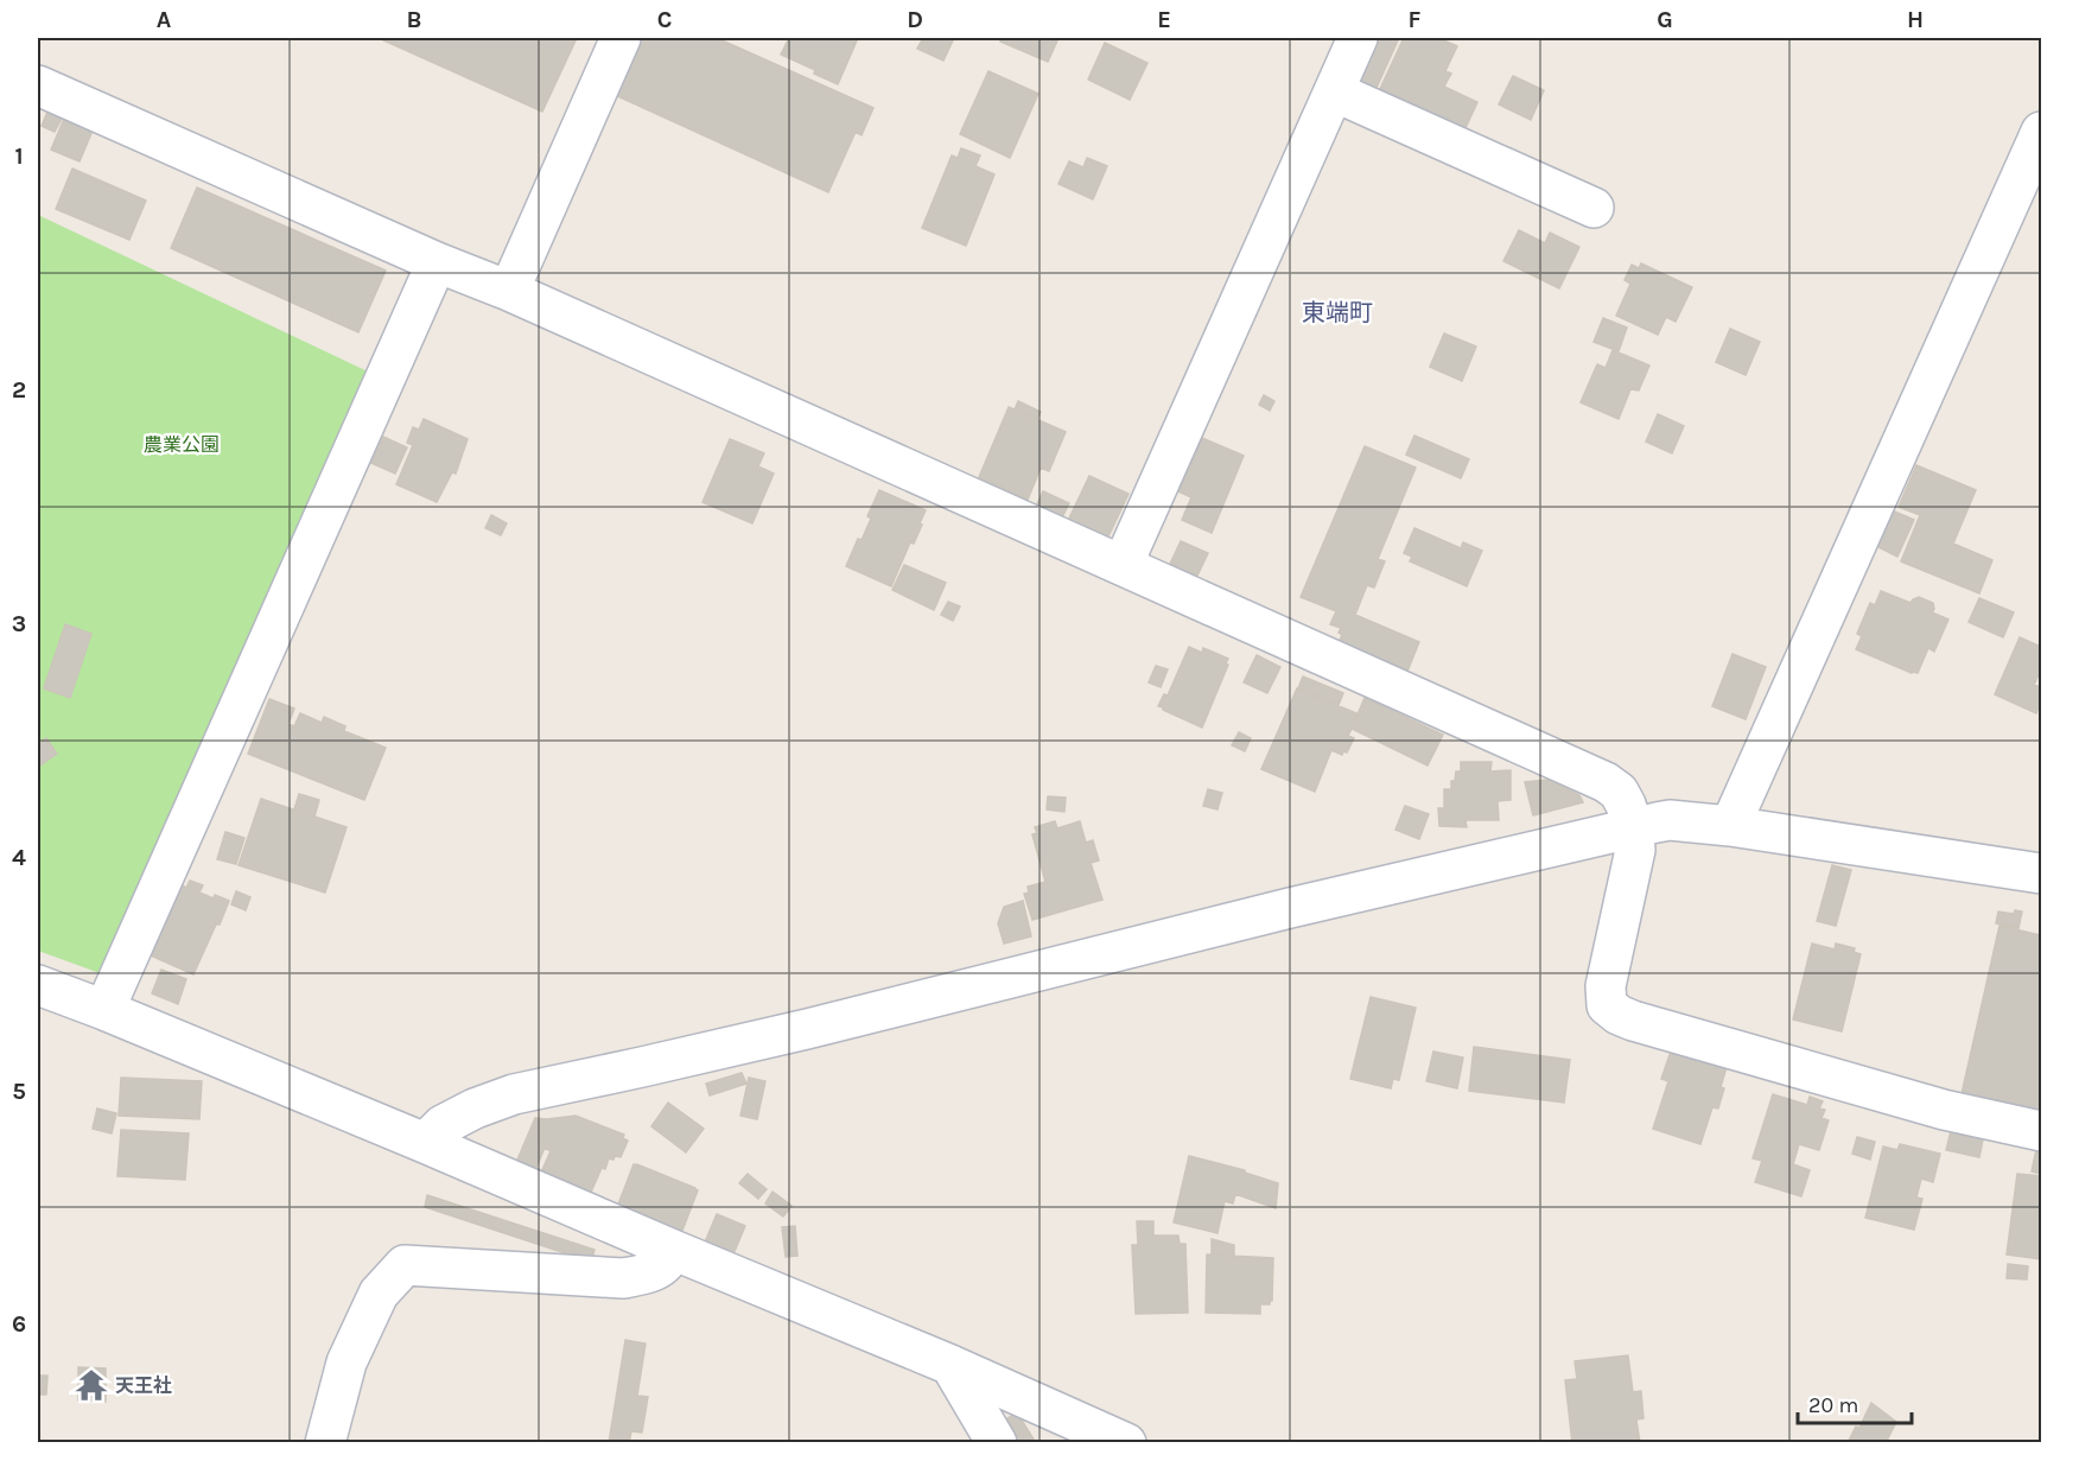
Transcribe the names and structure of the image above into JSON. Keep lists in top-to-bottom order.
{
  "districts": ["東端町"],
  "parks": ["農業公園"],
  "places": {
    "temple": ["天王社"]
  },
  "scale_bar": "20 m",
  "grid": {
    "columns": [
      "A",
      "B",
      "C",
      "D",
      "E",
      "F",
      "G",
      "H"
    ],
    "rows": [
      "1",
      "2",
      "3",
      "4",
      "5",
      "6"
    ]
  }
}
